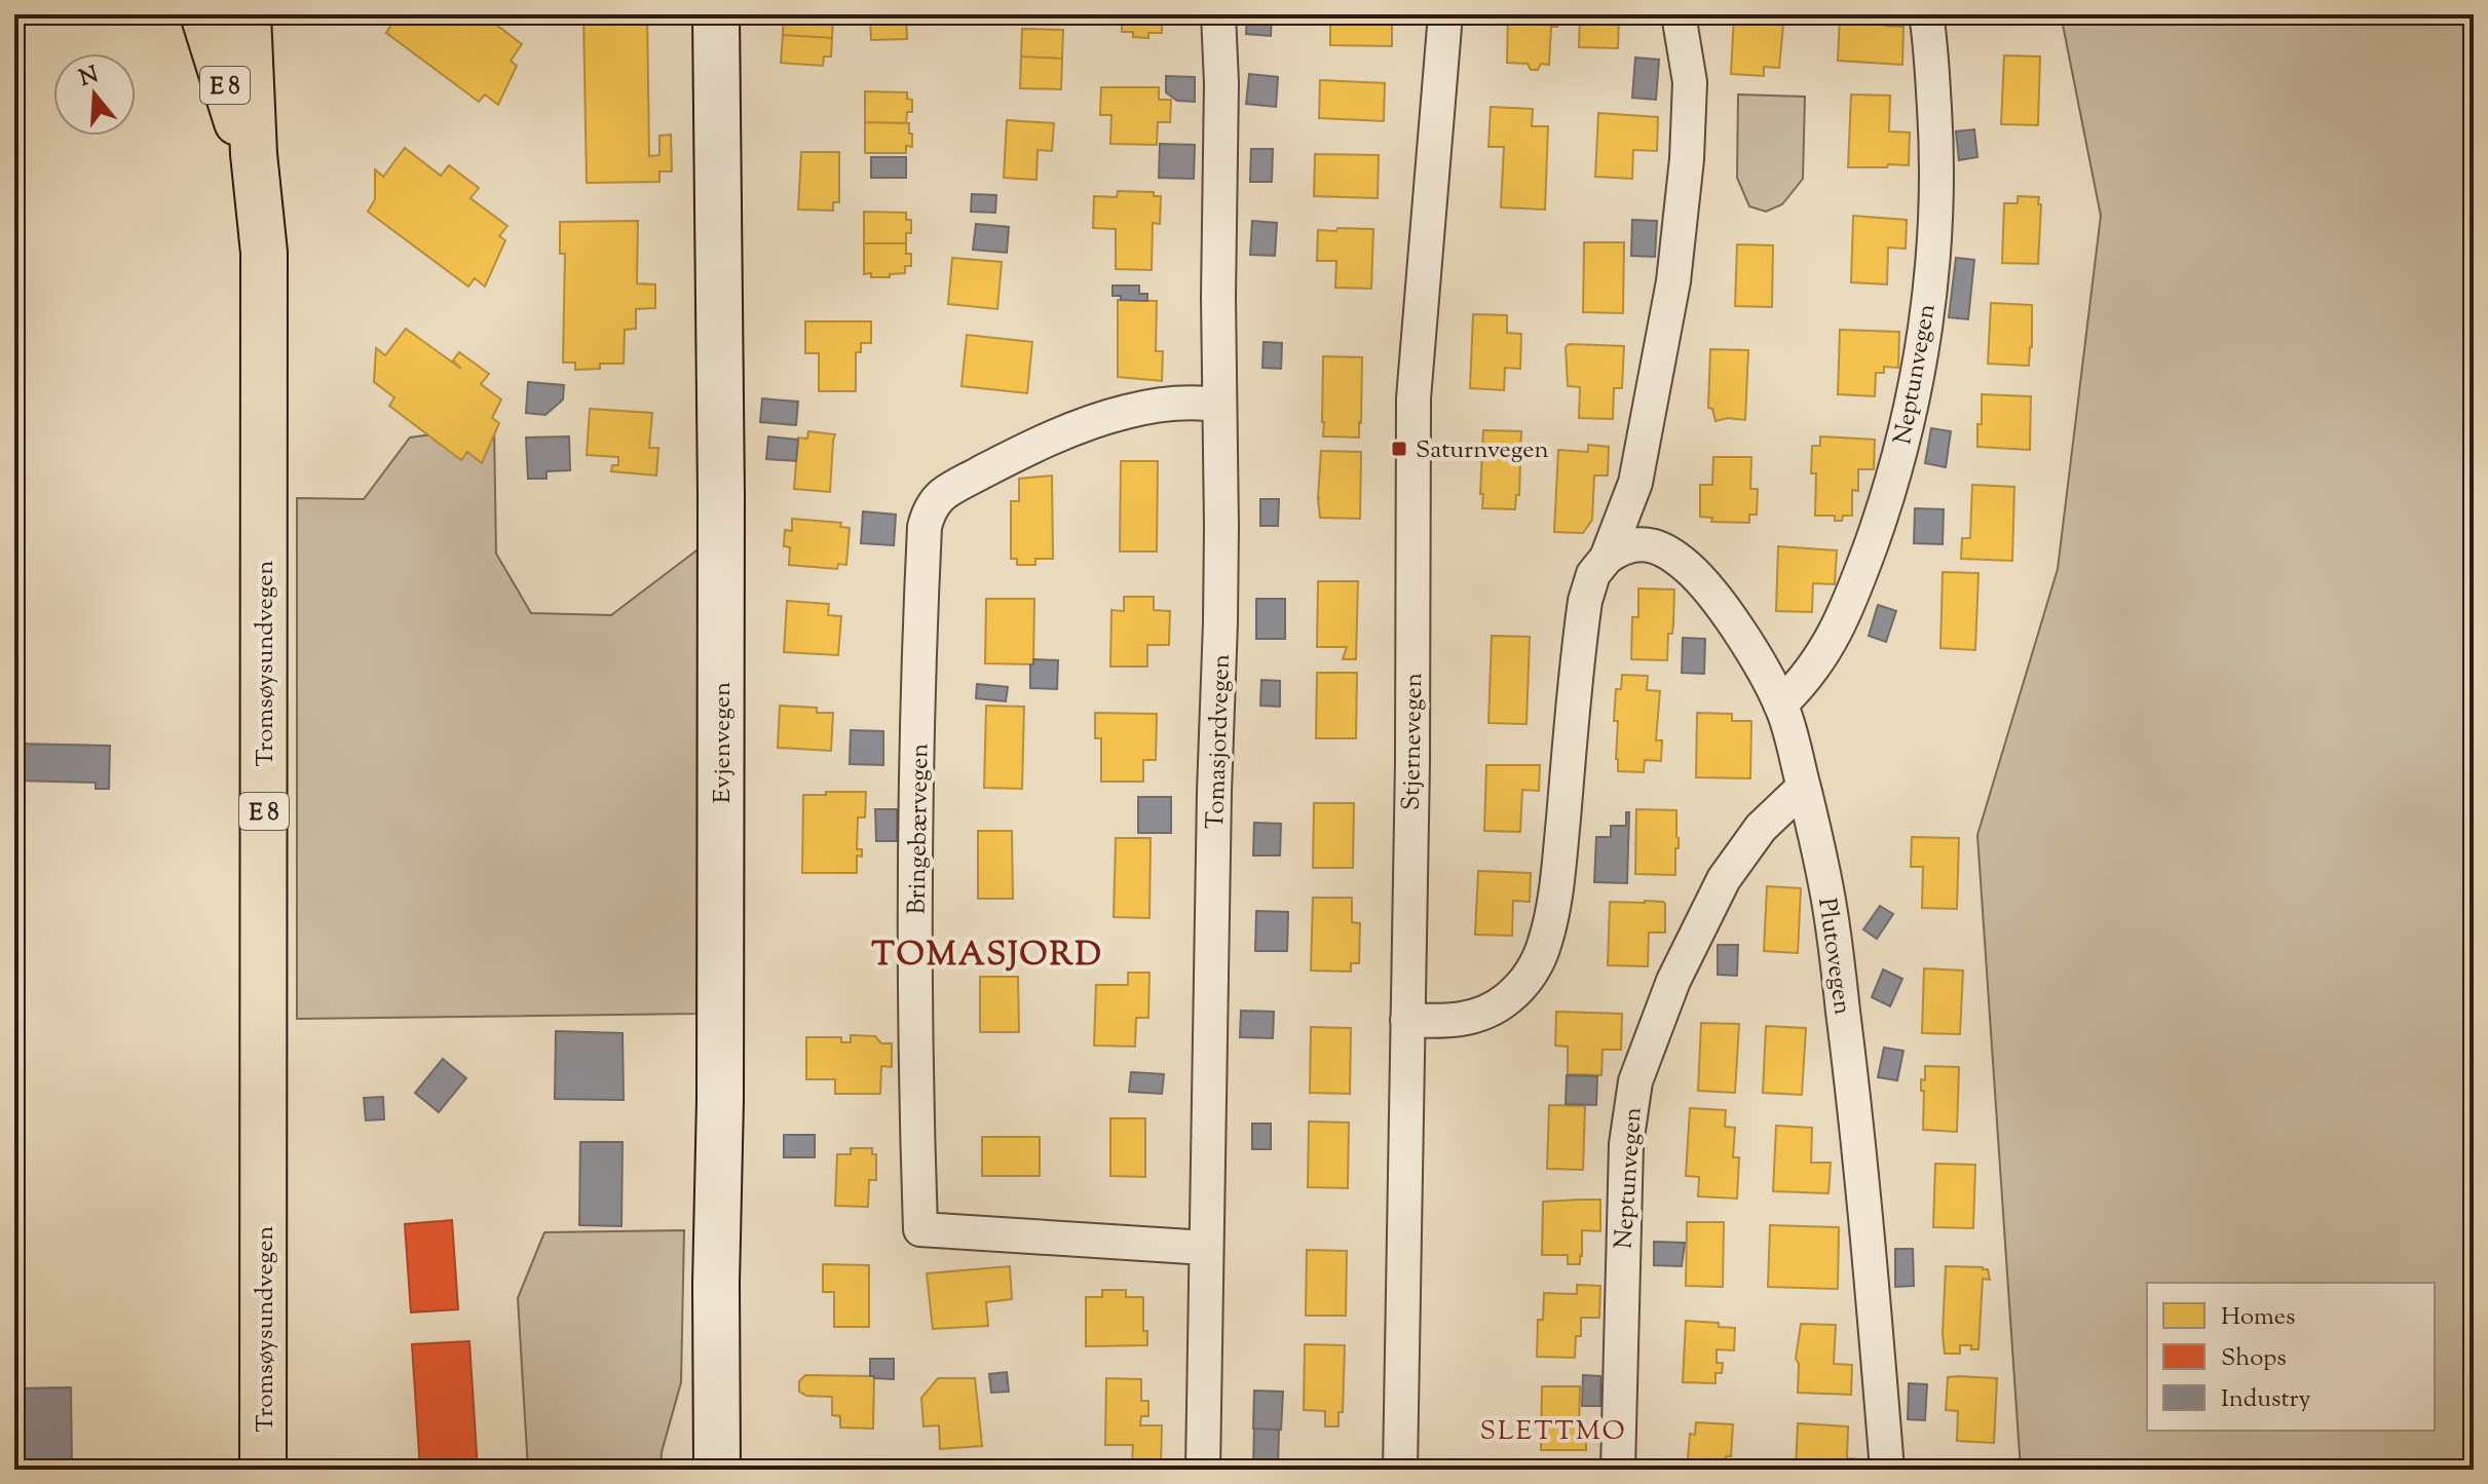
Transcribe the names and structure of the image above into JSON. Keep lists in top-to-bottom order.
{
  "streets": {
    "highway": ["E 8", "Tromsøysundvegen"],
    "street": [
      "Neptunvegen",
      "Tomasjordvegen",
      "Stjernevegen",
      "Evjenvegen",
      "Bringebærvegen",
      "Plutovegen"
    ]
  },
  "crossings": [
    ["Neptunvegen", "Plutovegen"],
    ["Tomasjordvegen", "Bringebærvegen"]
  ],
  "districts": ["TOMASJORD", "SLETTMO"],
  "places": {
    "transit": ["Saturnvegen"]
  },
  "legend": ["Homes", "Shops", "Industry"],
  "north": "top"
}
